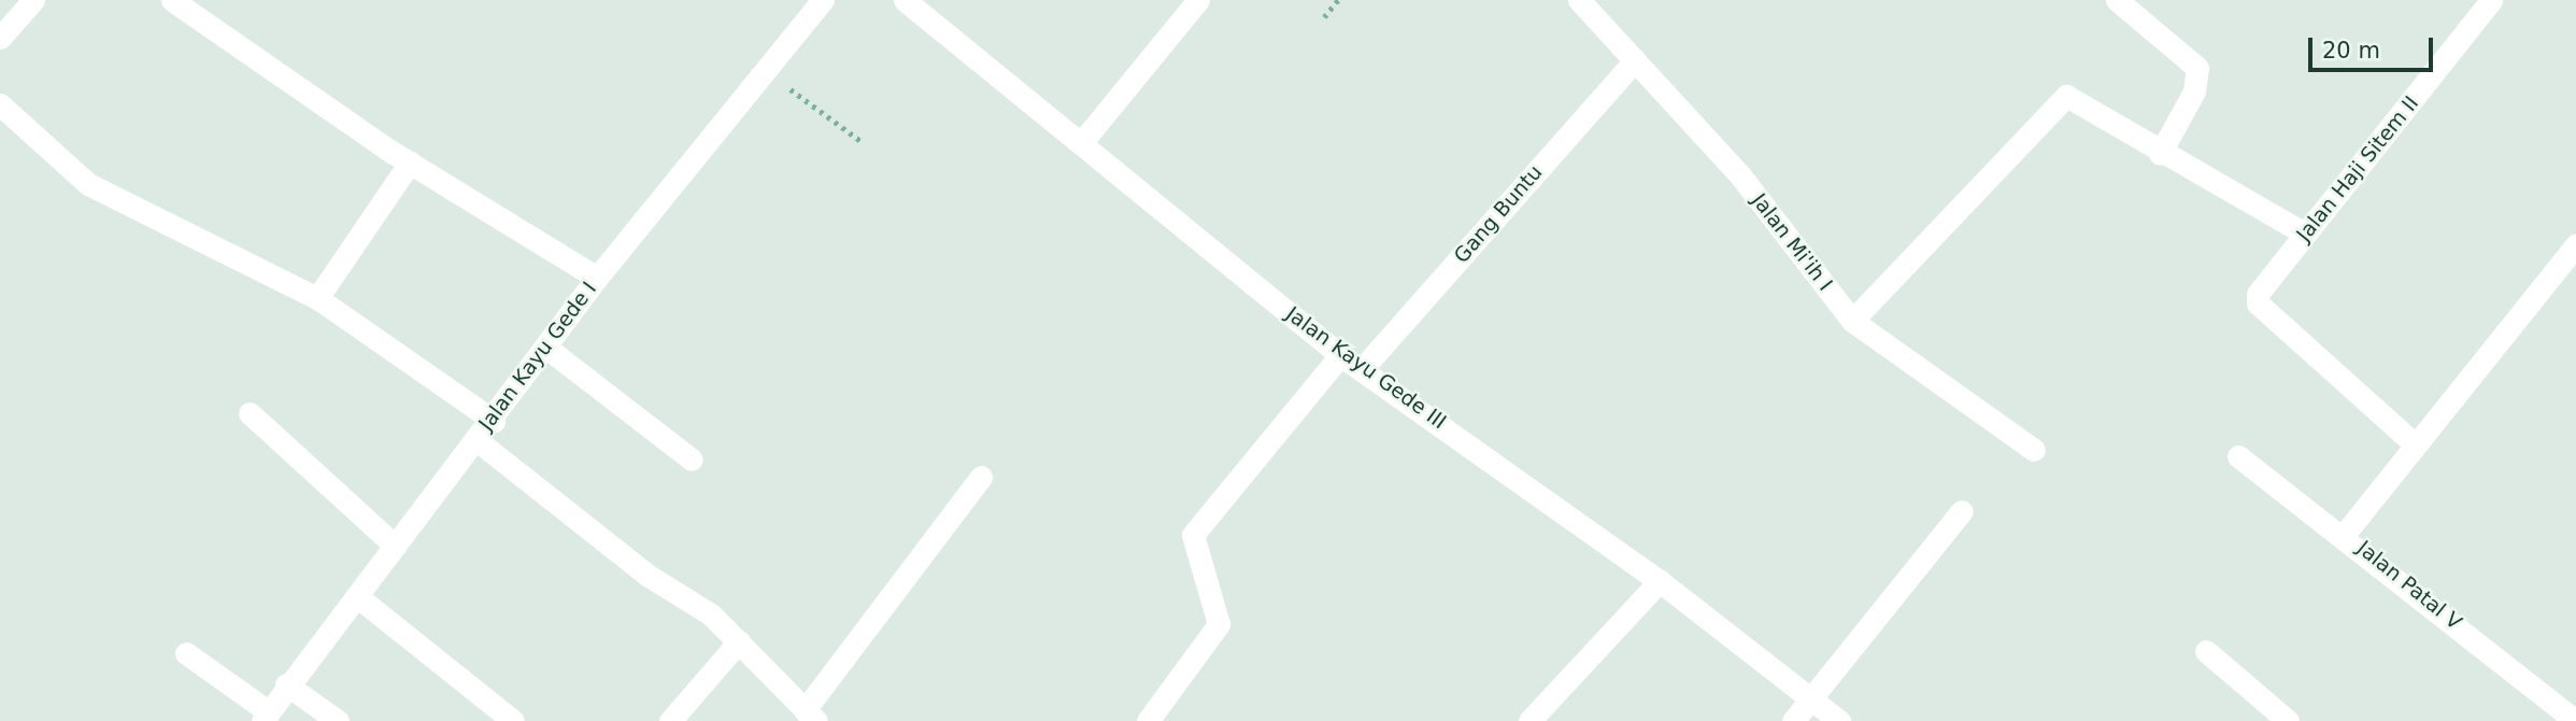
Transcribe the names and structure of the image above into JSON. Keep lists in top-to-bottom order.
{
  "streets": {
    "street": [
      "Jalan Haji Sitem II",
      "Gang Buntu",
      "Jalan Mi'ih I",
      "Jalan Kayu Gede I",
      "Jalan Kayu Gede III",
      "Jalan Patal V"
    ]
  },
  "crossings": [
    ["Gang Buntu", "Jalan Mi'ih I"],
    ["Gang Buntu", "Jalan Kayu Gede III"]
  ],
  "scale_bar": "20 m"
}
